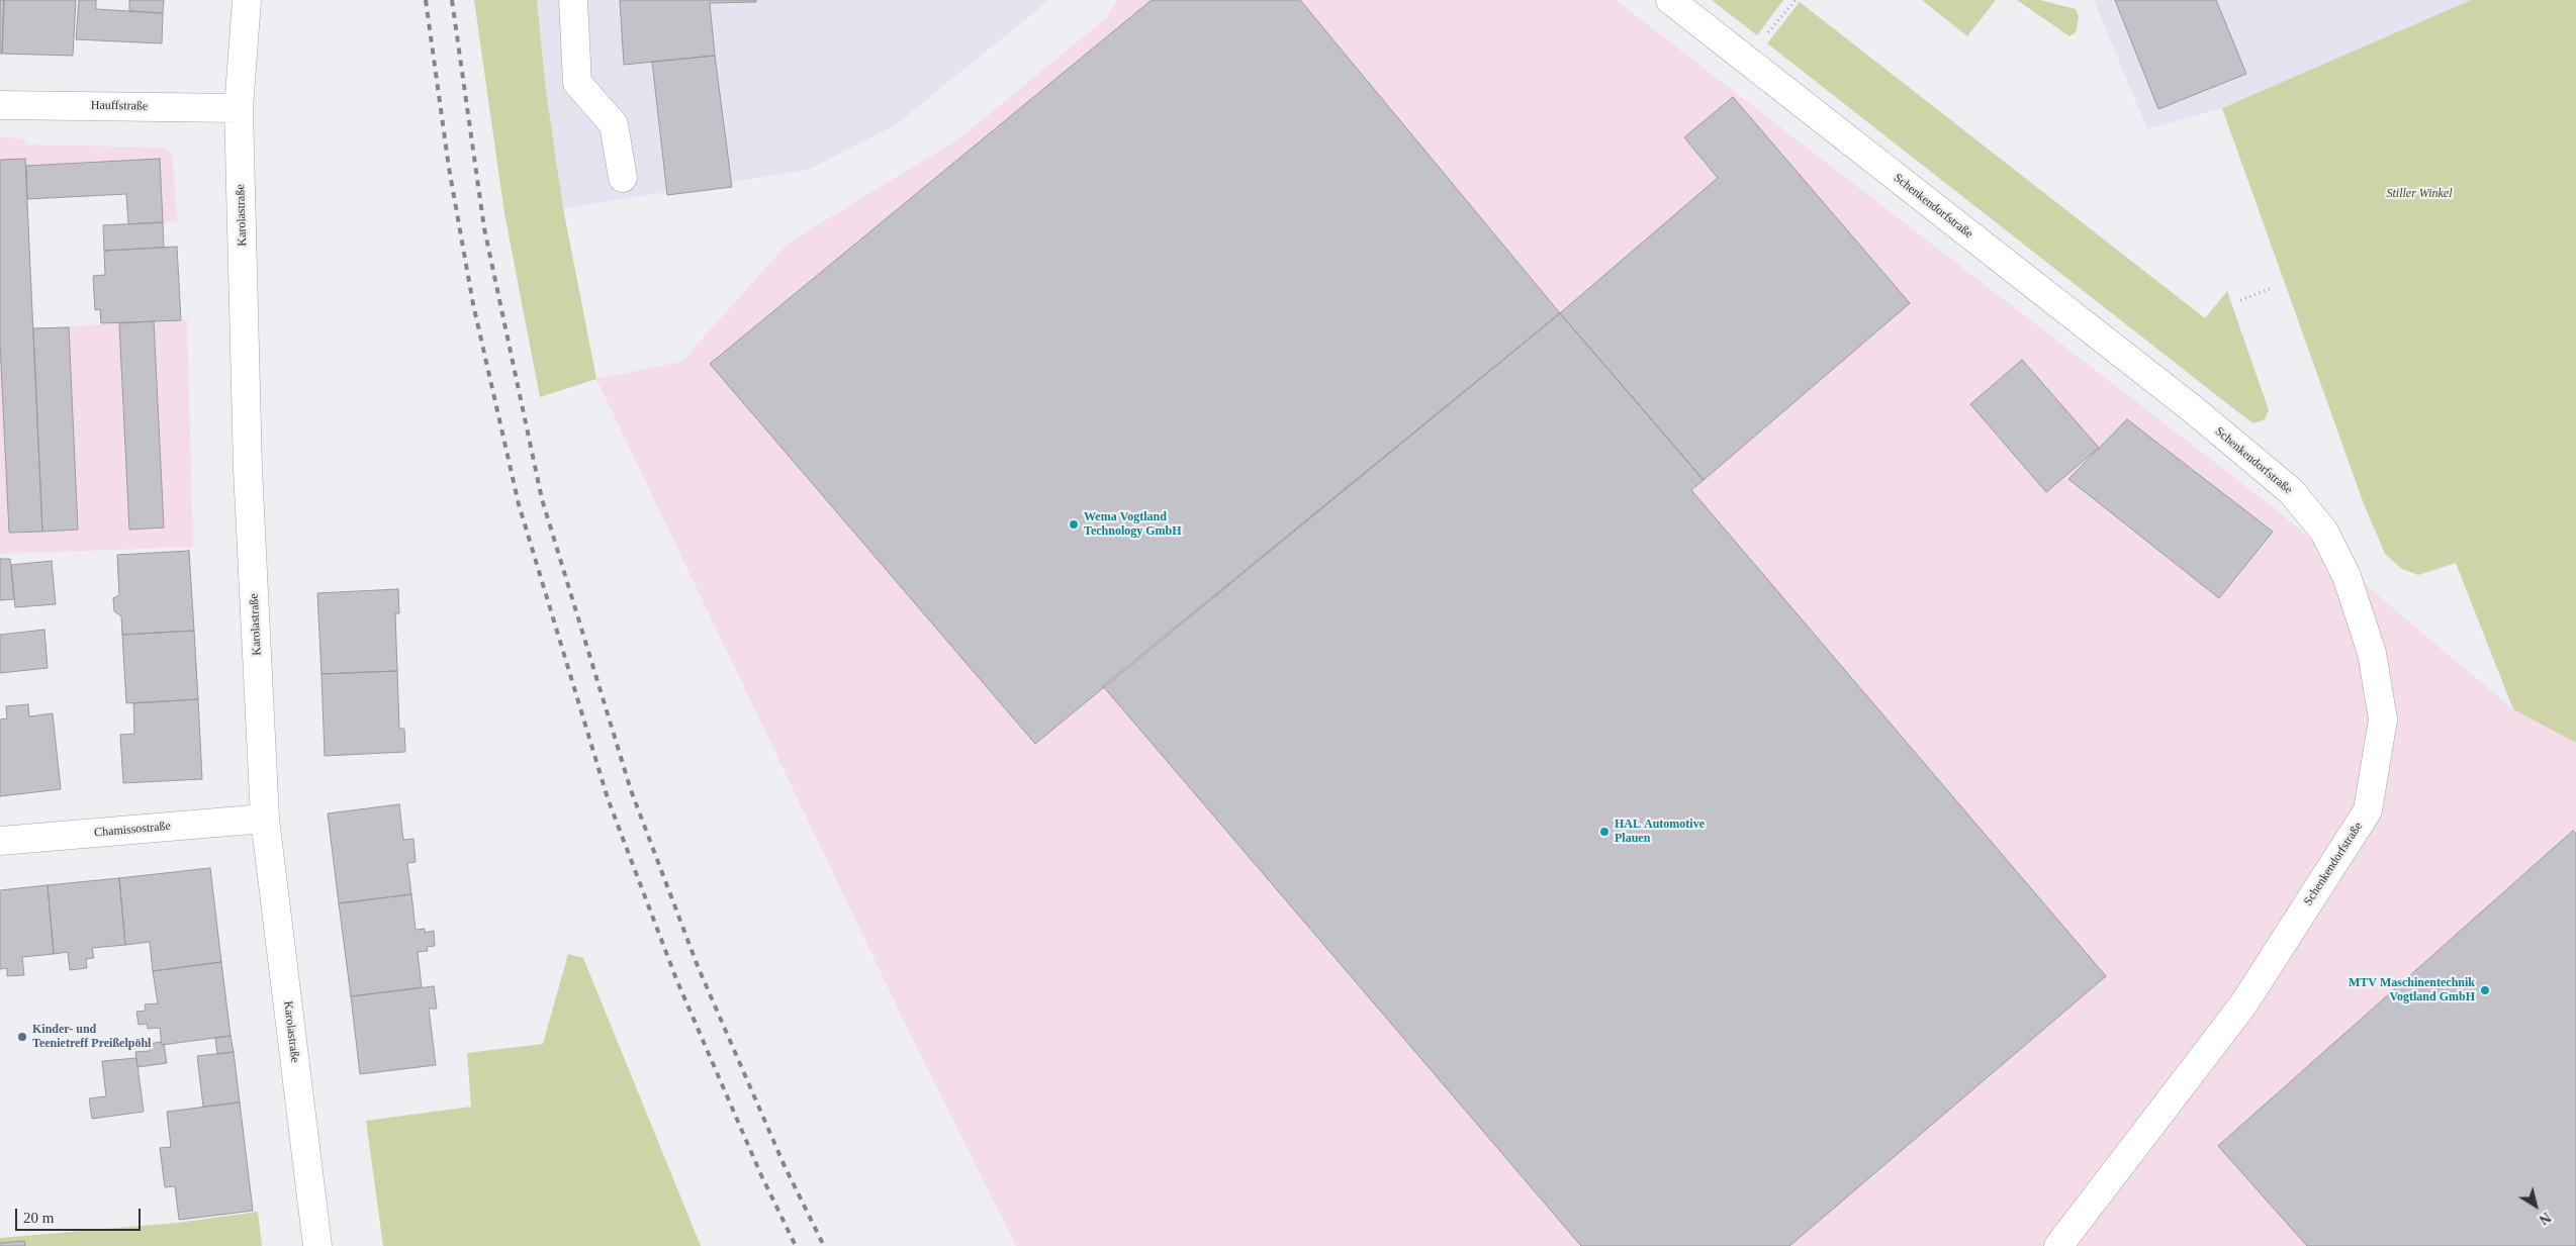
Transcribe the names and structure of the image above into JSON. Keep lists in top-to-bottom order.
{
  "streets": {
    "street": [
      "Hauffstraße",
      "Schenkendorfstraße",
      "Karolastraße",
      "Chamissostraße"
    ]
  },
  "crossings": [
    ["Hauffstraße", "Karolastraße"],
    ["Karolastraße", "Chamissostraße"]
  ],
  "parks": ["Stiller Winkel"],
  "places": [
    "Wema Vogtland Technology GmbH",
    "HAL Automotive Plauen",
    "MTV Maschinentechnik Vogtland GmbH",
    "Kinder- und Teenietreff Preißelpöhl"
  ],
  "scale_bar": "20 m",
  "north": "bottom right"
}
